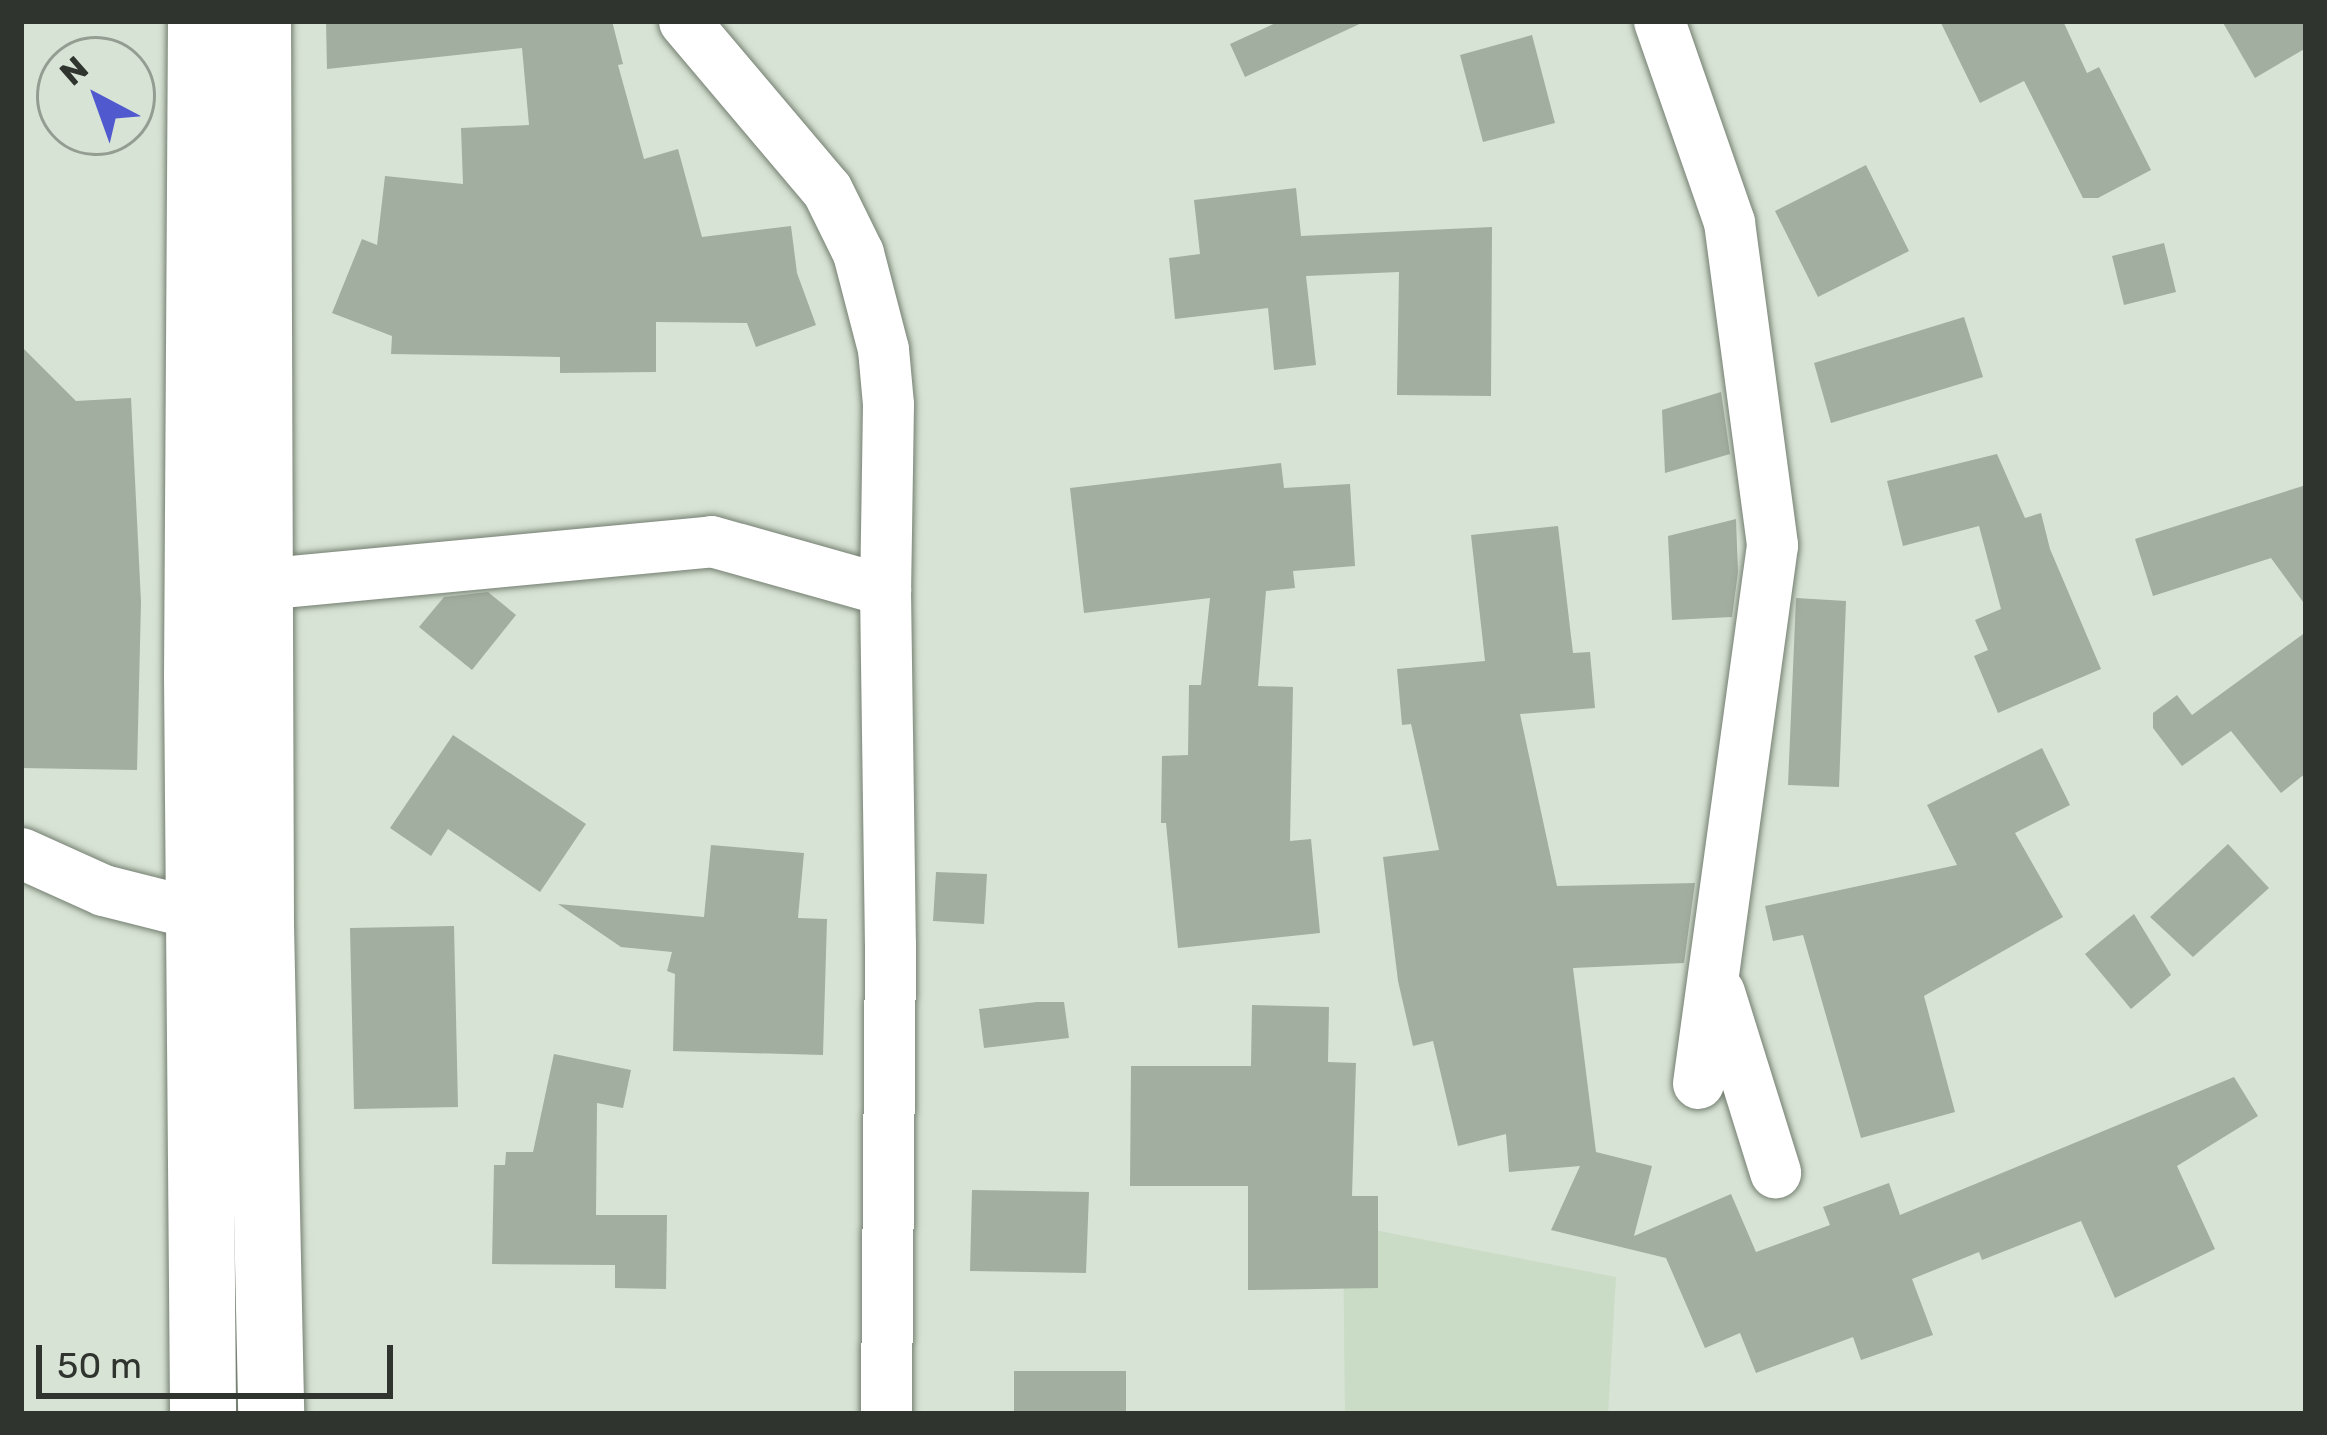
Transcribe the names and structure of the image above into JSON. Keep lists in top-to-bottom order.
{
  "scale_bar": "50 m",
  "north": "top left"
}
